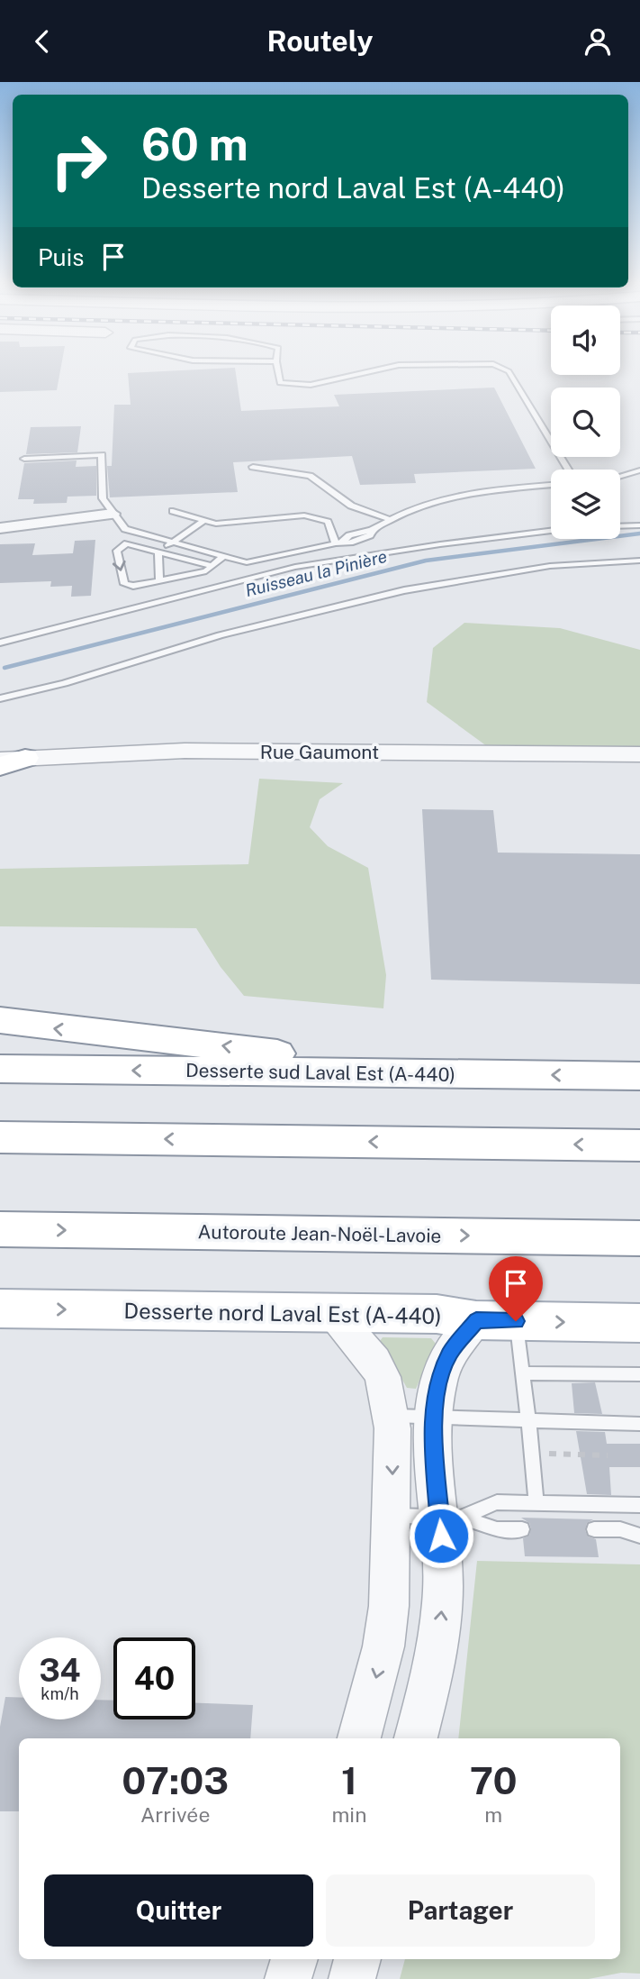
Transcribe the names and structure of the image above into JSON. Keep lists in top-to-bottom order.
{
  "streets": {
    "main road": ["Desserte sud Laval Est (A-440)", "Autoroute Jean-Noël-Lavoie", "Desserte nord Laval Est (A-440)"],
    "street": ["Rue Gaumont"]
  },
  "water": ["Ruisseau la Pinière"],
  "page": {
    "header": "Routely",
    "turn": ["60 m", "Desserte nord Laval Est (A-440)"],
    "then": "Puis",
    "speed": "34 km/h",
    "limit": "40",
    "eta": [
      "07:03",
      "Arrivée",
      "1",
      "min",
      "70",
      "m"
    ],
    "buttons": ["Quitter", "Partager"]
  }
}
